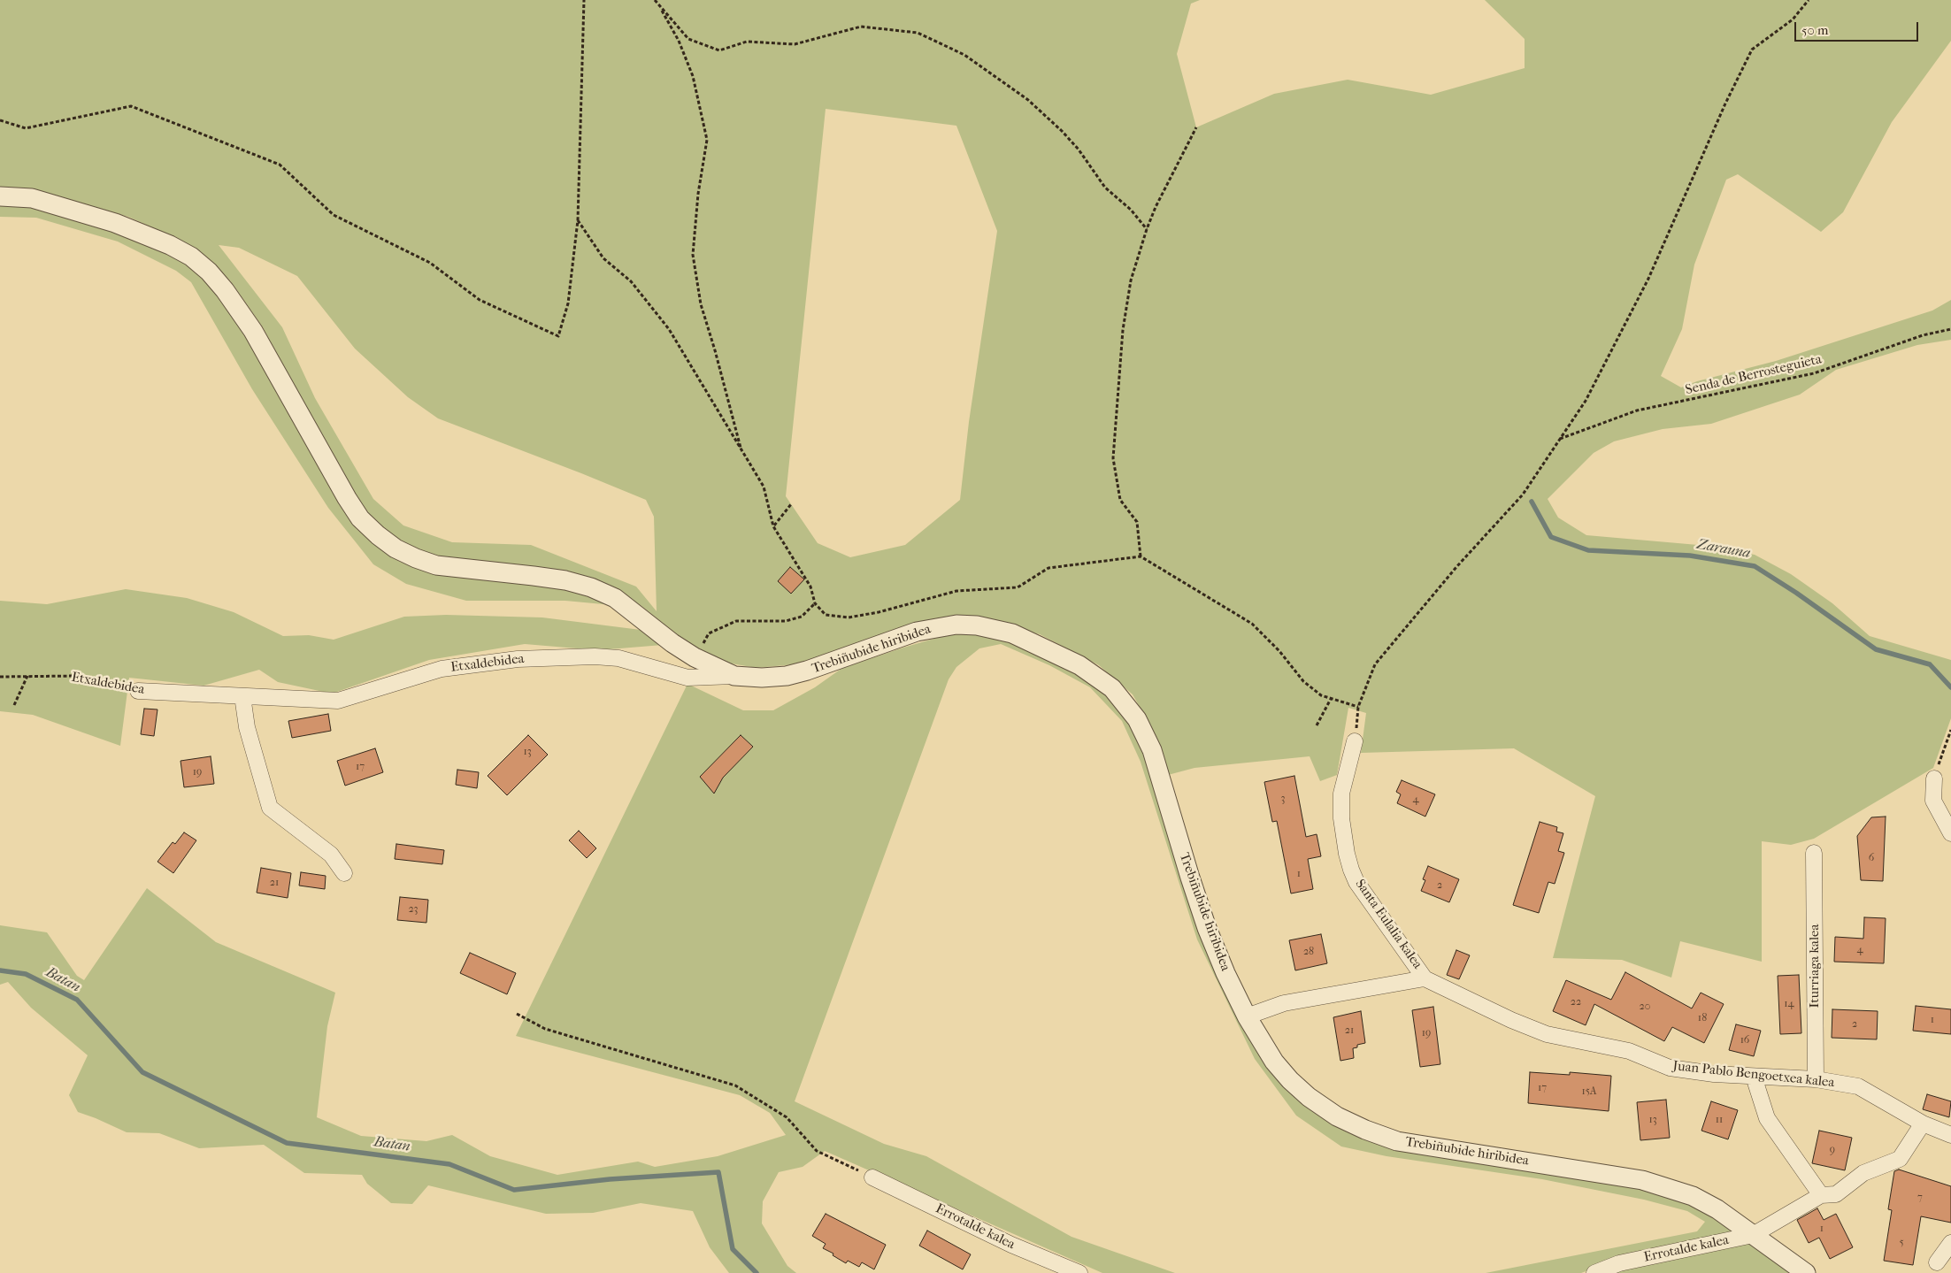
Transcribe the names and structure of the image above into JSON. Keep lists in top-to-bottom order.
{
  "streets": {
    "street": [
      "Trebiñubide hiribidea",
      "Etxaldebidea",
      "Santa Eulalia kalea",
      "Iturriaga kalea",
      "Juan Pablo Bengoetxea kalea",
      "Errotalde kalea"
    ],
    "path": ["Senda de Berrosteguieta"]
  },
  "crossings": [
    ["Trebiñubide hiribidea", "Etxaldebidea"],
    ["Trebiñubide hiribidea", "Errotalde kalea"],
    ["Santa Eulalia kalea", "Juan Pablo Bengoetxea kalea"],
    ["Iturriaga kalea", "Juan Pablo Bengoetxea kalea"],
    ["Juan Pablo Bengoetxea kalea", "Errotalde kalea"]
  ],
  "water": ["Zarauna", "Batan"],
  "house_numbers": [
    "13",
    "17",
    "19",
    "3",
    "4",
    "6",
    "1",
    "21",
    "2",
    "23",
    "4",
    "28",
    "22",
    "14",
    "20",
    "18",
    "1",
    "2",
    "21",
    "19",
    "16",
    "17",
    "15A",
    "13",
    "11",
    "9",
    "7",
    "1",
    "5"
  ],
  "scale_bar": "50 m"
}
